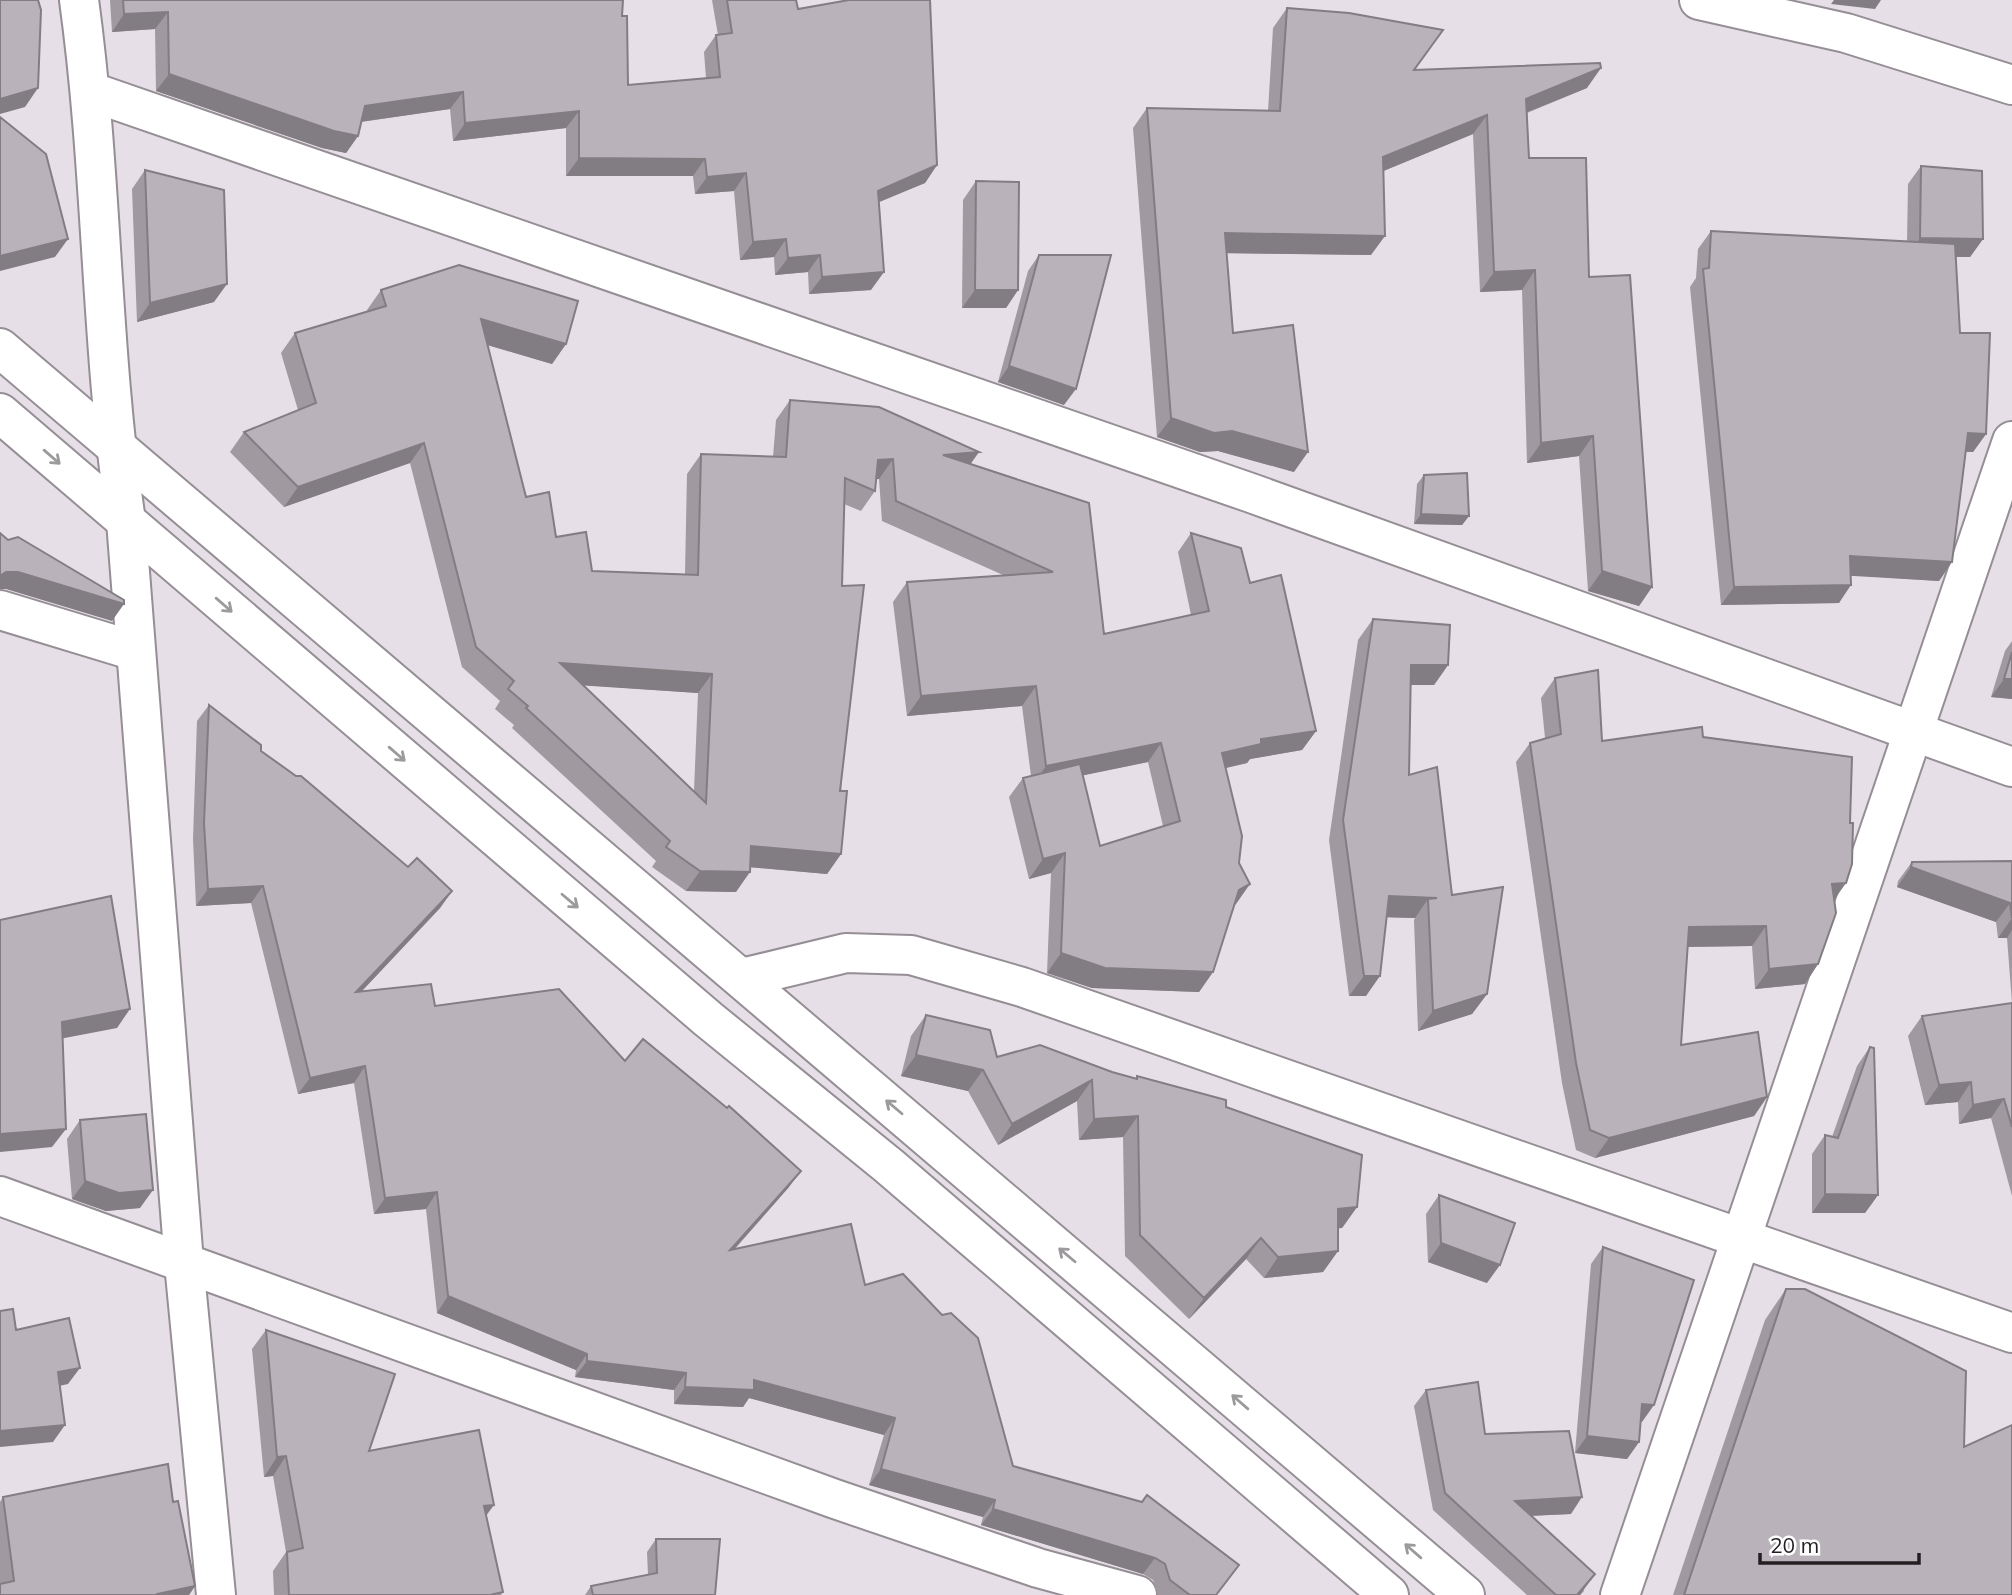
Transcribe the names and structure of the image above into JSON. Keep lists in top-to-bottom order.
{
  "scale_bar": "20 m"
}
